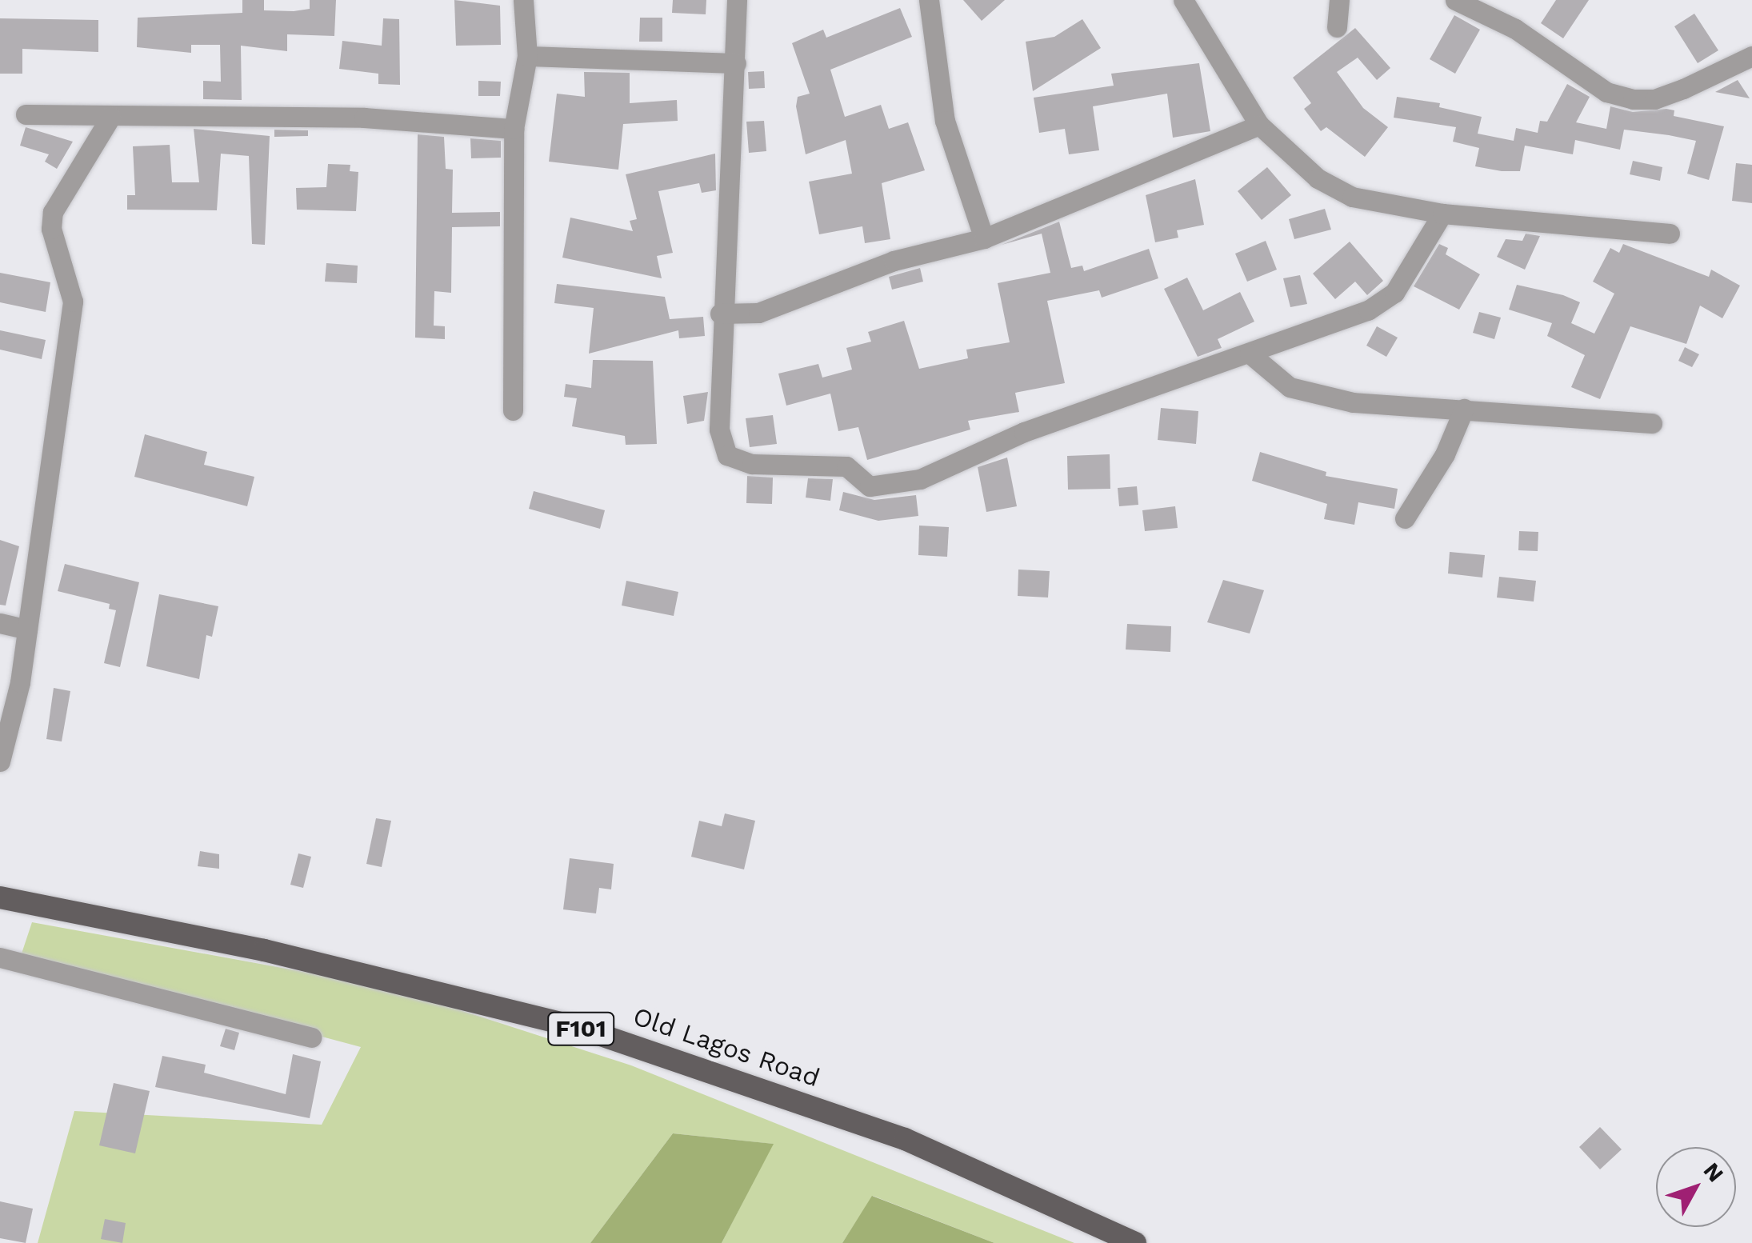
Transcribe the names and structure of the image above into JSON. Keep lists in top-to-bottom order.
{
  "streets": {
    "main road": ["F101", "Old Lagos Road"]
  },
  "north": "top right"
}
